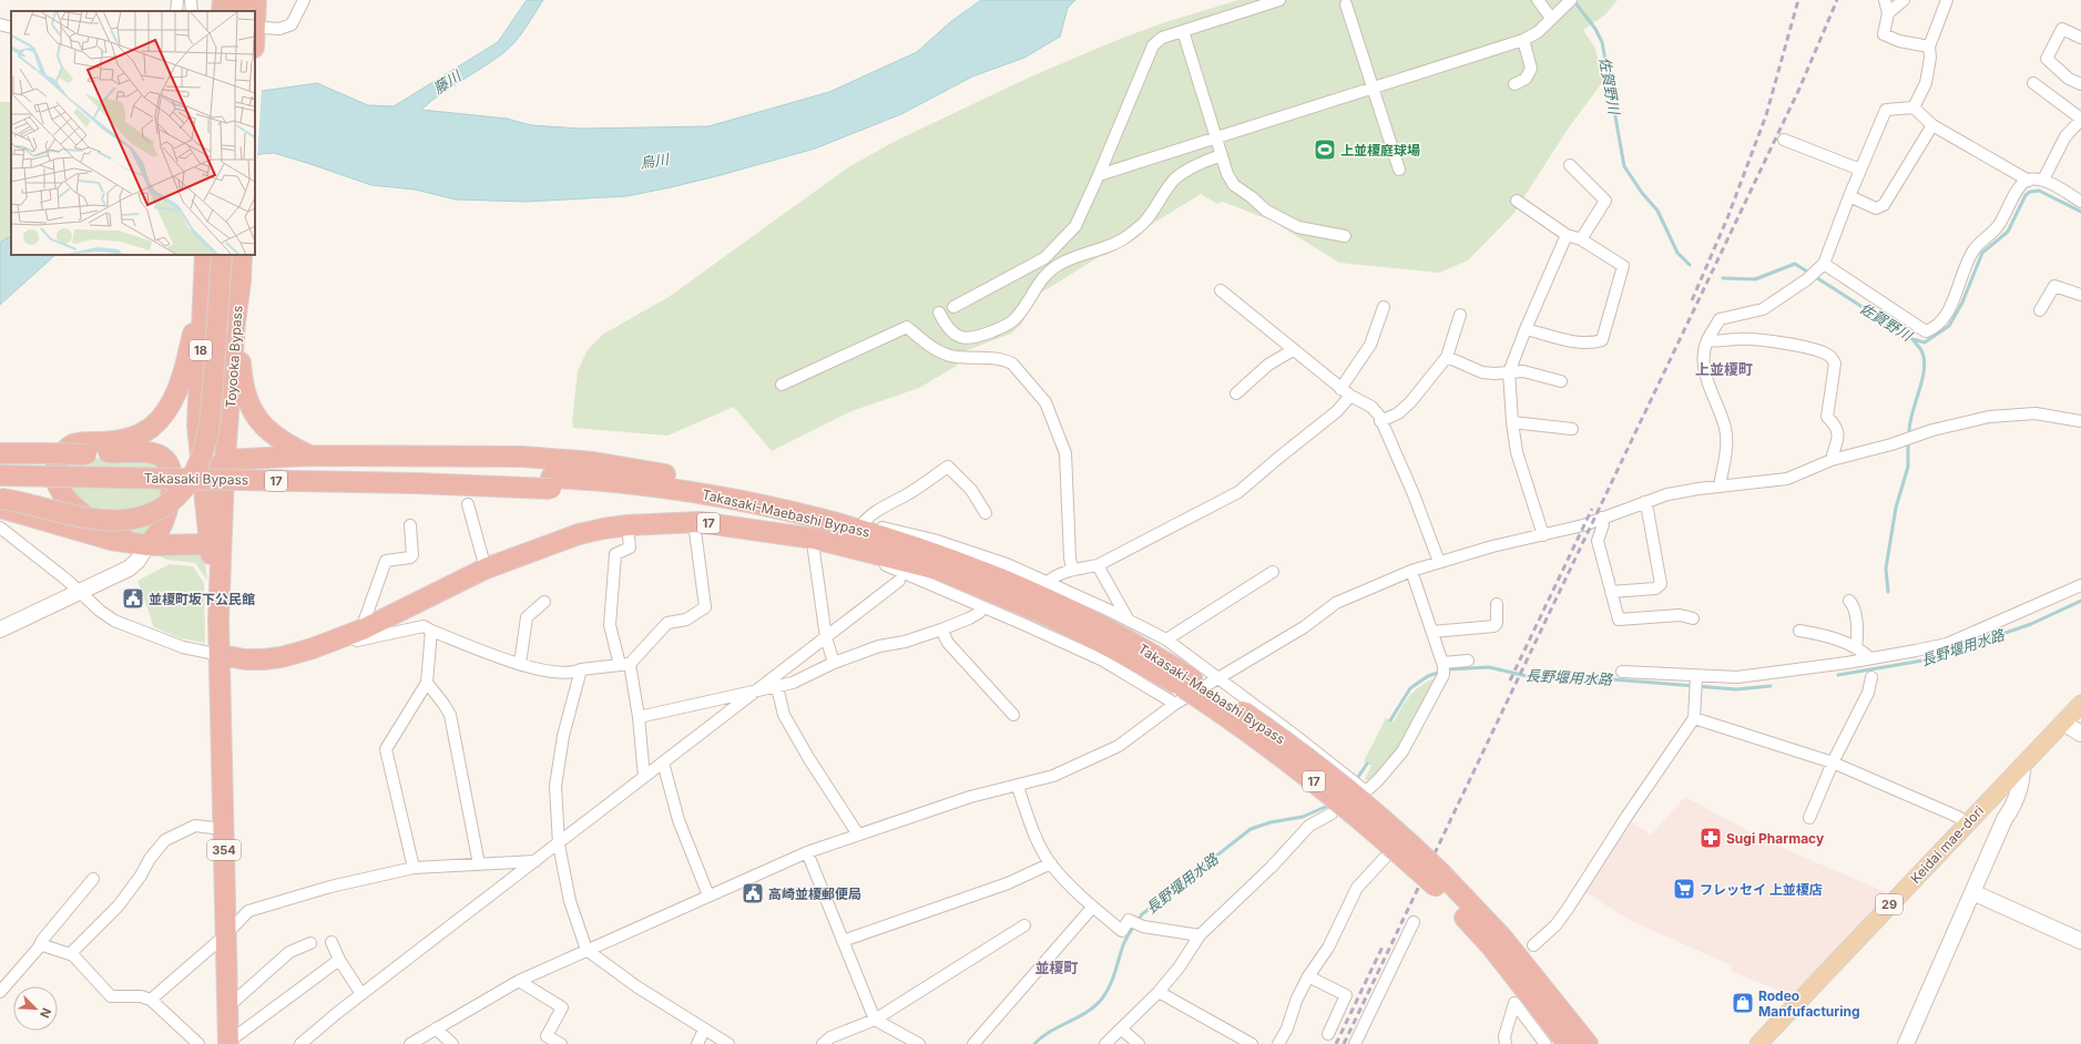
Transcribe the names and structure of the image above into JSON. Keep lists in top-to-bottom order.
{
  "streets": {
    "highway": [
      "18",
      "Toyooka Bypass",
      "Takasaki Bypass",
      "17",
      "Takasaki-Maebashi Bypass",
      "354"
    ],
    "main road": ["Keidai mae-dori", "29"]
  },
  "crossings": [
    ["18", "354"],
    ["Toyooka Bypass", "17"],
    ["Toyooka Bypass", "354"],
    ["Takasaki Bypass", "Takasaki-Maebashi Bypass"],
    ["17", "Takasaki-Maebashi Bypass"],
    ["17", "354"]
  ],
  "districts": ["上並榎町", "並榎町"],
  "water": [
    "藤川",
    "佐賀野川",
    "烏川",
    "長野堰用水路"
  ],
  "places": {
    "sports": ["上並榎庭球場"],
    "public building": ["並榎町坂下公民館", "高崎並榎郵便局"],
    "pharmacy": ["Sugi Pharmacy"],
    "supermarket": ["フレッセイ 上並榎店"],
    "shop": ["Rodeo Manfufacturing"]
  },
  "north": "bottom right"
}
